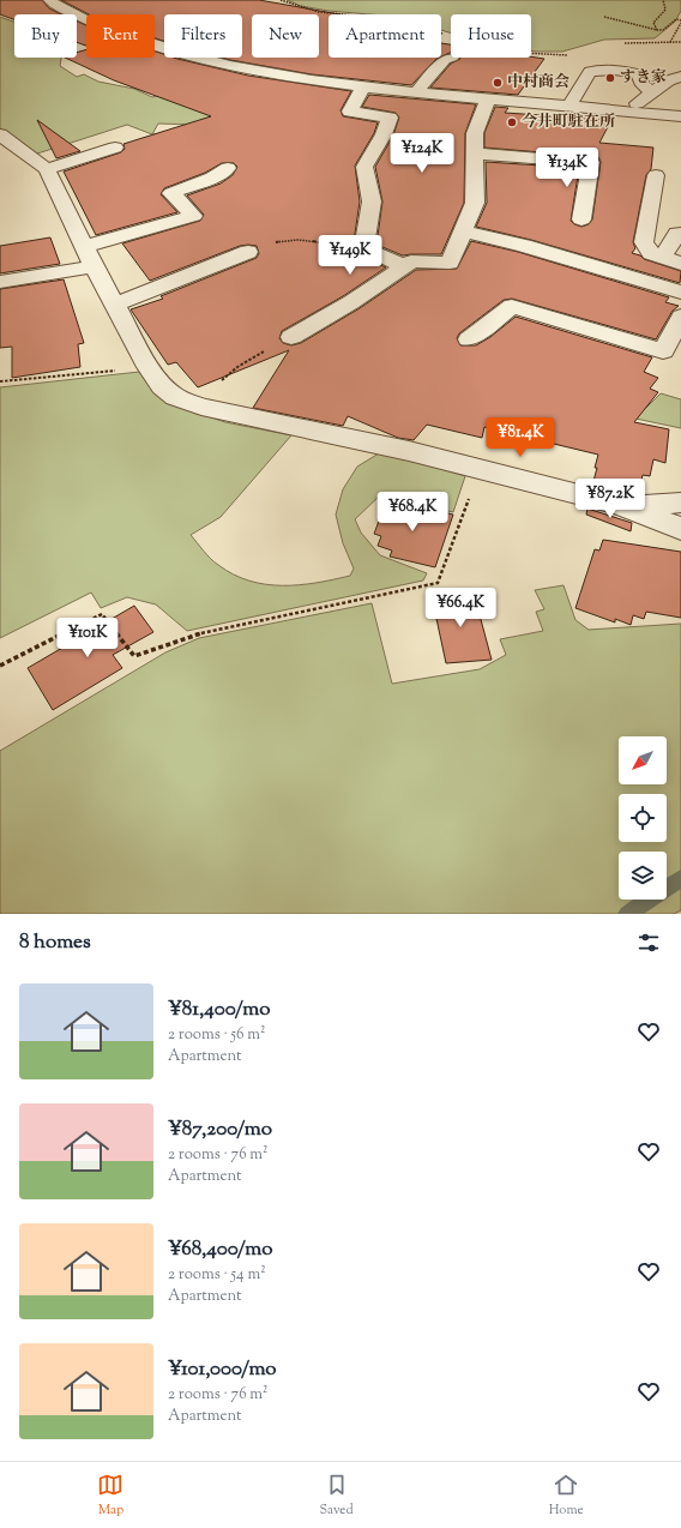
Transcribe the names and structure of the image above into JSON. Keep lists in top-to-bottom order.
{
  "places": ["すき家", "中村商会", "今井町駐在所"],
  "north": "bottom left",
  "page": {
    "chip": [
      "Buy",
      "Rent",
      "Filters",
      "New",
      "Apartment",
      "House"
    ],
    "price": [
      "¥124K",
      "¥134K",
      "¥149K",
      "¥81.4K",
      "¥87.2K",
      "¥68.4K",
      "¥66.4K",
      "¥101K"
    ],
    "heading": "8 homes",
    "list": [
      {
        "name": "¥81,400/mo",
        "note": "2 rooms · 56 m² · Apartment"
      },
      {
        "name": "¥87,200/mo",
        "note": "2 rooms · 76 m² · Apartment"
      },
      {
        "name": "¥68,400/mo",
        "note": "2 rooms · 54 m² · Apartment"
      },
      {
        "name": "¥101,000/mo",
        "note": "2 rooms · 76 m² · Apartment"
      }
    ],
    "tabs": ["Map", "Saved", "Home"]
  }
}
